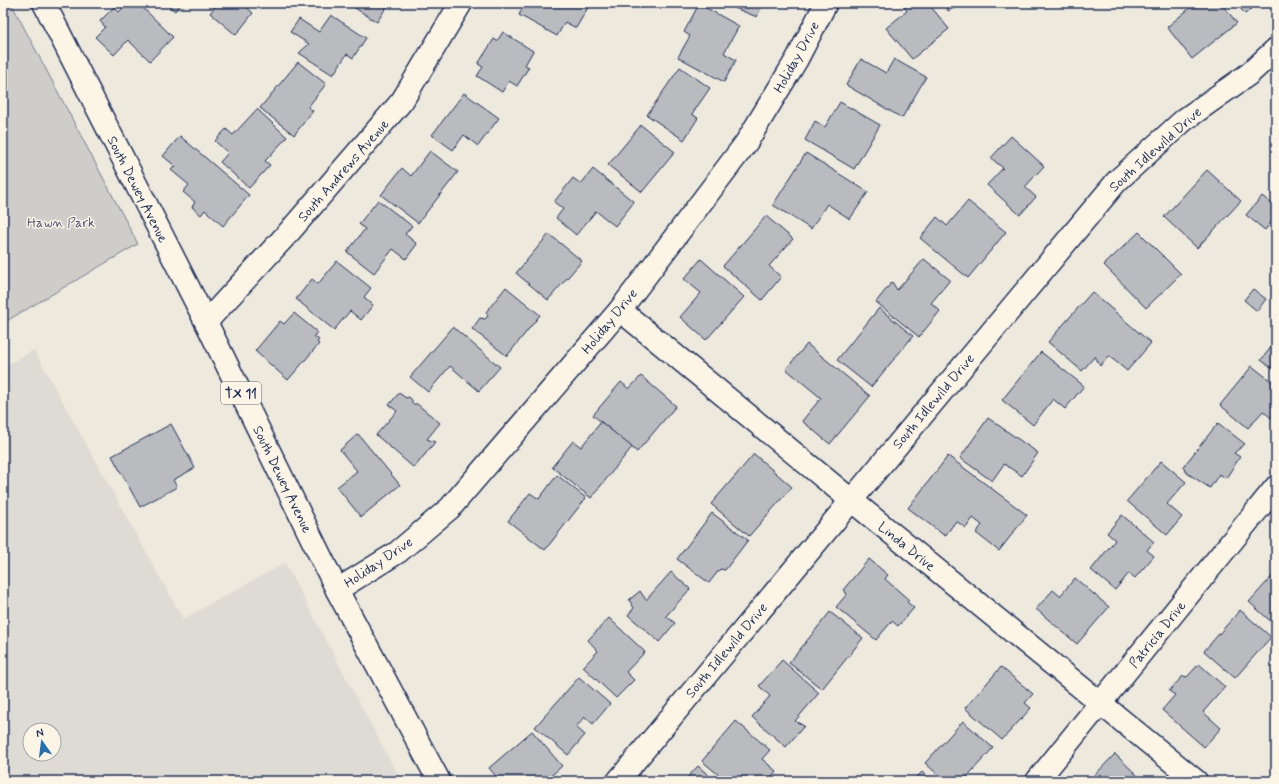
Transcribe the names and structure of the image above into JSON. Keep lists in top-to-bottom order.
{
  "streets": {
    "street": [
      "Holiday Drive",
      "South Idlewild Drive",
      "South Andrews Avenue",
      "South Dewey Avenue",
      "TX 11",
      "Linda Drive",
      "Patricia Drive"
    ]
  },
  "crossings": [
    ["Holiday Drive", "South Dewey Avenue"],
    ["Holiday Drive", "Linda Drive"],
    ["South Idlewild Drive", "Linda Drive"],
    ["South Andrews Avenue", "South Dewey Avenue"],
    ["Linda Drive", "Patricia Drive"]
  ],
  "parks": ["Hawn Park"],
  "north": "top"
}
